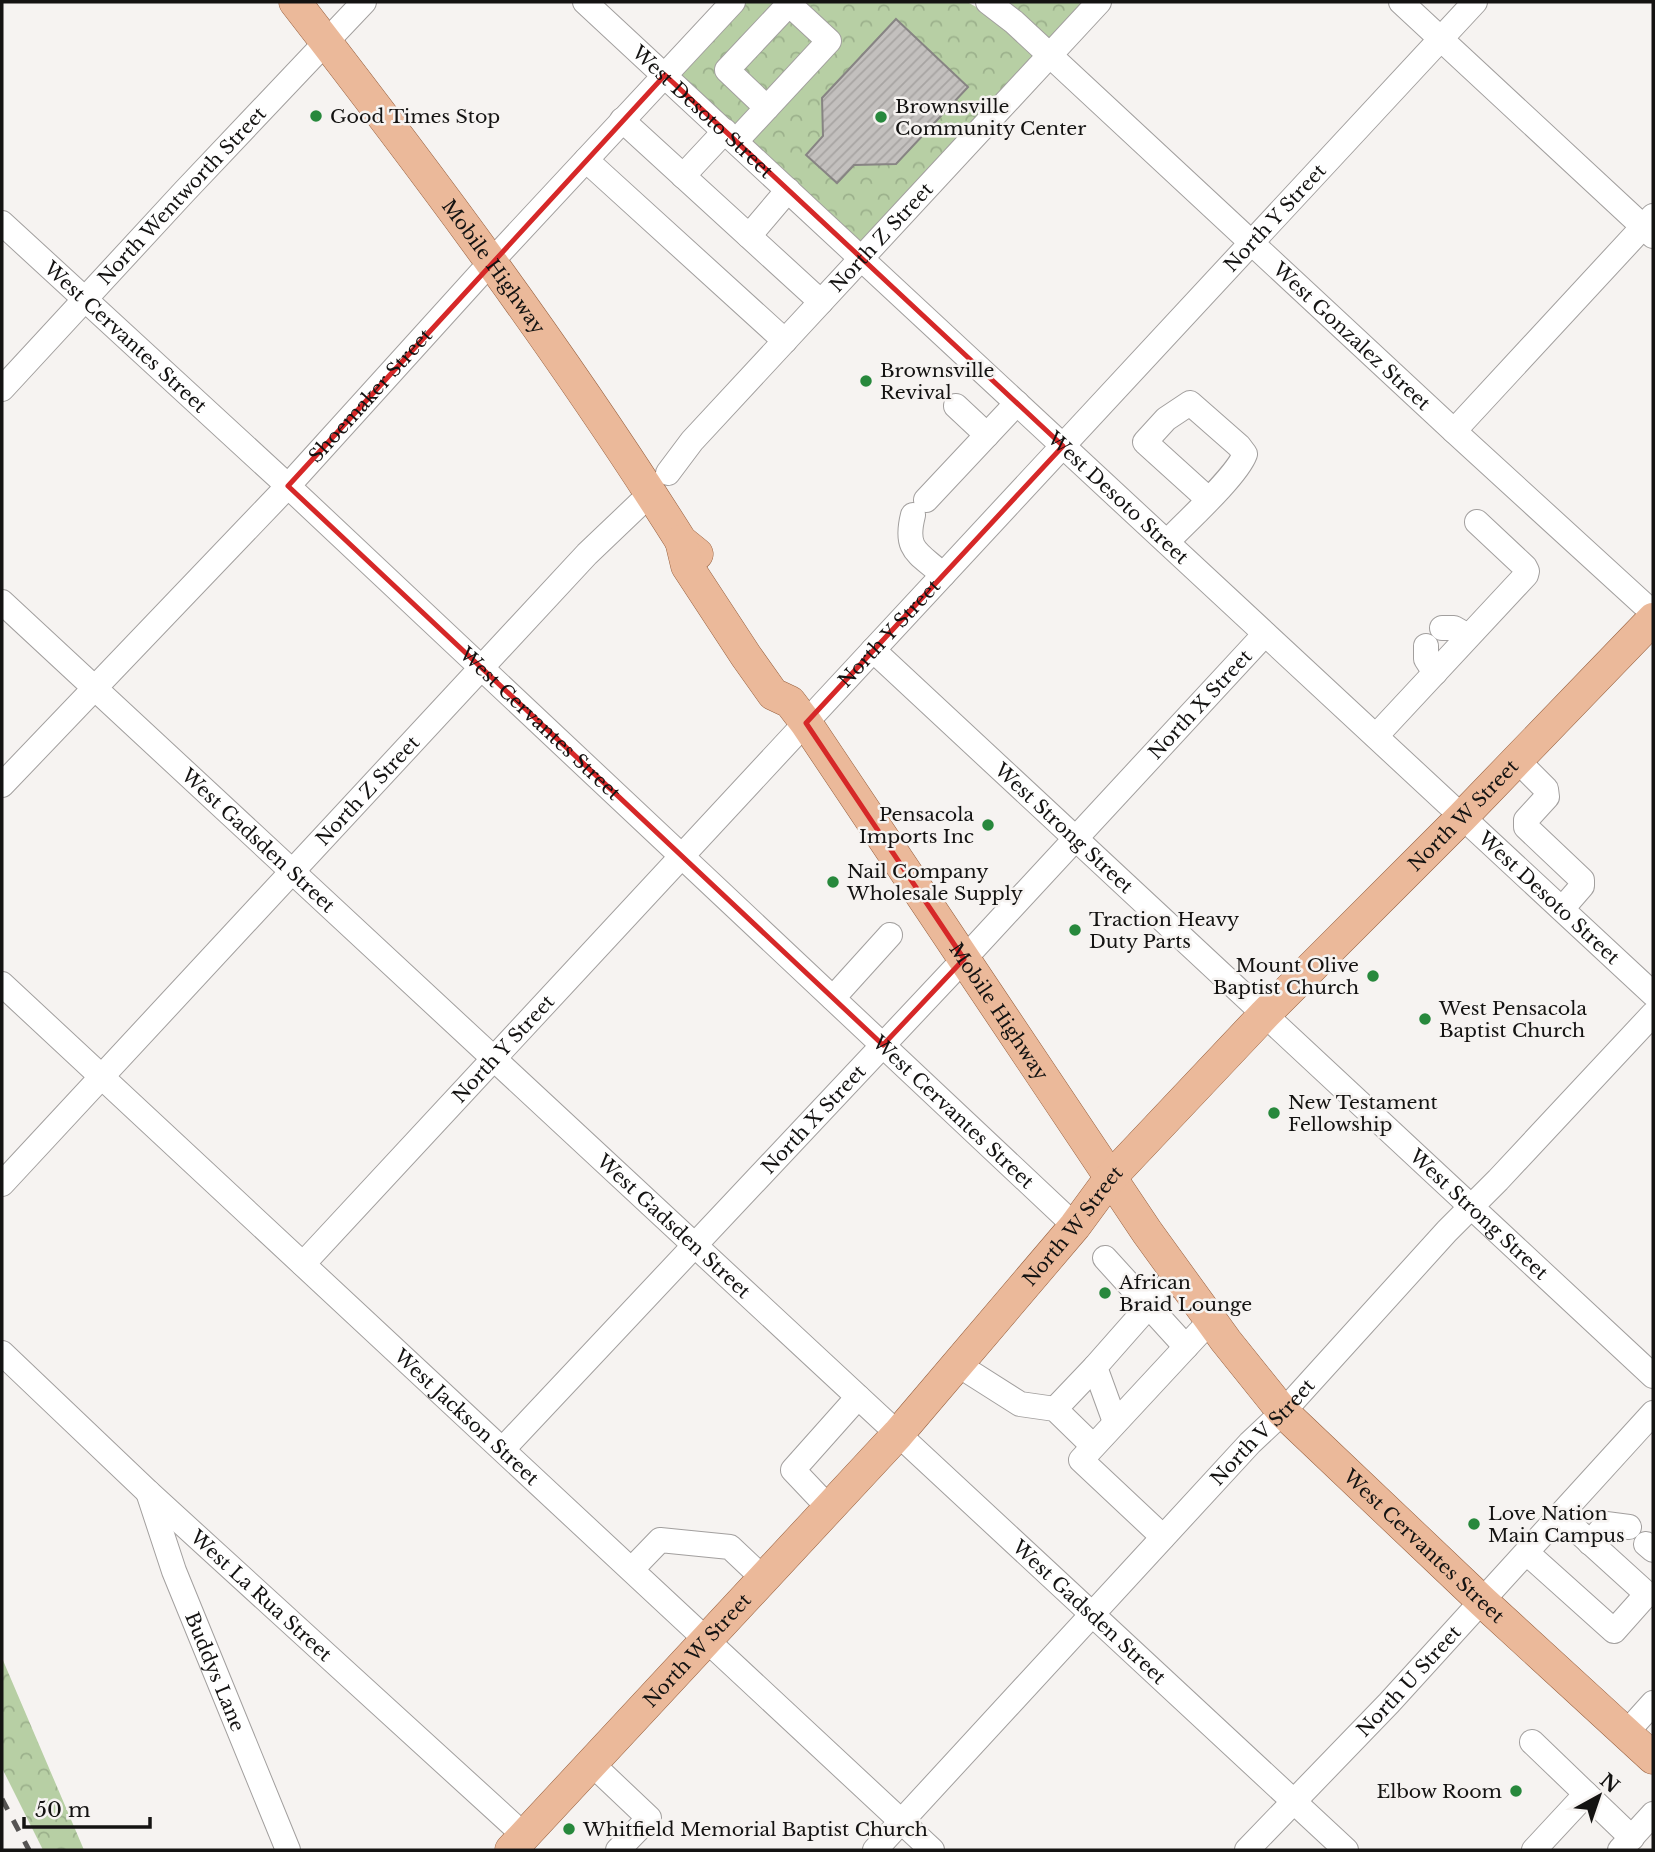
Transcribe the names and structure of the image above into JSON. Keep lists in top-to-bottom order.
{
  "streets": {
    "main road": ["Mobile Highway", "West Cervantes Street", "North W Street"],
    "street": [
      "West Desoto Street",
      "North Wentworth Street",
      "North Y Street",
      "North Z Street",
      "West Gonzalez Street",
      "Shoemaker Street",
      "North X Street",
      "West Strong Street",
      "West Gadsden Street",
      "West Jackson Street",
      "North V Street",
      "West La Rua Street",
      "Buddys Lane",
      "North U Street"
    ]
  },
  "crossings": [
    ["West Desoto Street", "North Y Street"],
    ["West Desoto Street", "North Z Street"],
    ["West Desoto Street", "Shoemaker Street"],
    ["West Desoto Street", "North X Street"],
    ["West Desoto Street", "North W Street"],
    ["North Wentworth Street", "Mobile Highway"],
    ["North Wentworth Street", "West Cervantes Street"],
    ["North Y Street", "Mobile Highway"],
    ["North Y Street", "West Cervantes Street"],
    ["North Y Street", "West Gonzalez Street"],
    ["North Y Street", "West Strong Street"],
    ["North Y Street", "West Gadsden Street"],
    ["North Y Street", "West Jackson Street"],
    ["North Z Street", "Mobile Highway"],
    ["North Z Street", "West Cervantes Street"],
    ["North Z Street", "West Gonzalez Street"],
    ["North Z Street", "West Gadsden Street"],
    ["North Z Street", "West Jackson Street"],
    ["Mobile Highway", "West Cervantes Street"],
    ["Mobile Highway", "Shoemaker Street"],
    ["Mobile Highway", "North X Street"],
    ["Mobile Highway", "North W Street"],
    ["West Cervantes Street", "Shoemaker Street"],
    ["West Cervantes Street", "North X Street"],
    ["West Cervantes Street", "North W Street"],
    ["West Cervantes Street", "North V Street"],
    ["West Cervantes Street", "North U Street"],
    ["Shoemaker Street", "West Gadsden Street"],
    ["North X Street", "West Strong Street"],
    ["North X Street", "West Gadsden Street"],
    ["North X Street", "West Jackson Street"],
    ["North W Street", "West Strong Street"],
    ["North W Street", "West Gadsden Street"],
    ["North W Street", "West Jackson Street"],
    ["North W Street", "West La Rua Street"],
    ["West Strong Street", "North V Street"],
    ["West Gadsden Street", "North V Street"],
    ["West Gadsden Street", "North U Street"],
    ["West Jackson Street", "North V Street"],
    ["West La Rua Street", "Buddys Lane"]
  ],
  "places": [
    "Good Times Stop",
    "Brownsville Community Center",
    "Brownsville Revival",
    "Pensacola Imports Inc",
    "Nail Company Wholesale Supply",
    "Traction Heavy Duty Parts",
    "Mount Olive Baptist Church",
    "West Pensacola Baptist Church",
    "New Testament Fellowship",
    "African Braid Lounge",
    "Love Nation Main Campus",
    "Elbow Room",
    "Whitfield Memorial Baptist Church"
  ],
  "scale_bar": "50 m",
  "north": "top right"
}
